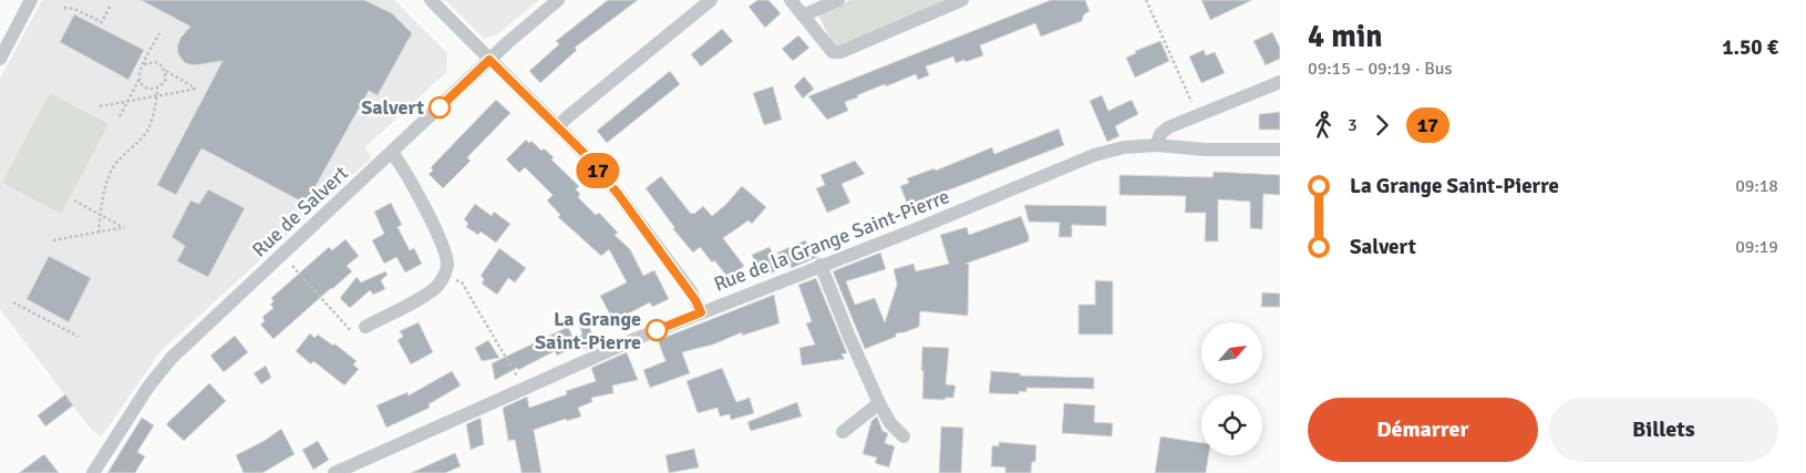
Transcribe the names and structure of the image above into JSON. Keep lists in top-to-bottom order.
{
  "streets": {
    "street": ["Rue de Salvert", "Rue de la Grange Saint-Pierre"]
  },
  "places": ["Salvert", "La Grange Saint-Pierre"],
  "lines": ["bus line 17"],
  "north": "top right",
  "page": {
    "on_map": "17",
    "heading": ["4 min", "09:15 – 09:19 · Bus", "1.50 €"],
    "legs": ["3", "17"],
    "list": [
      {
        "name": "La Grange Saint-Pierre",
        "value": "09:18"
      },
      {
        "name": "Salvert",
        "value": "09:19"
      }
    ],
    "buttons": ["Démarrer", "Billets"]
  }
}
